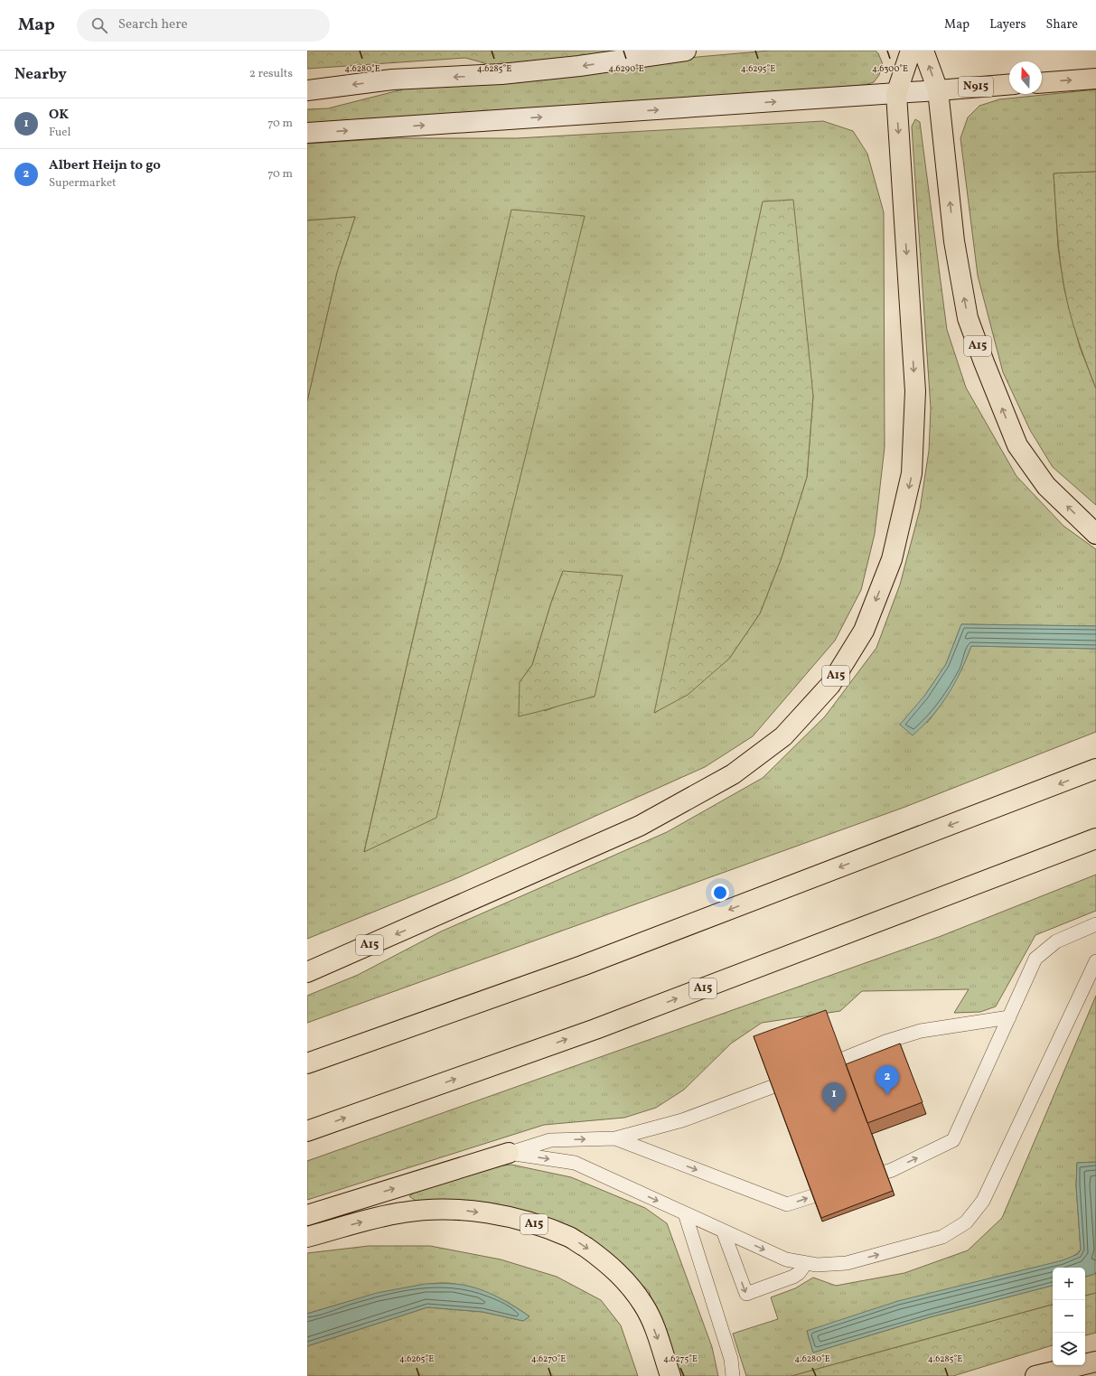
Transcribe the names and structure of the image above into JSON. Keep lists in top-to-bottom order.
{
  "streets": {
    "main road": ["N915", "A15"]
  },
  "crossings": [
    ["N915", "A15"]
  ],
  "north": "top",
  "page": {
    "header": "Map",
    "search": "Search here",
    "nav": ["Map", "Layers", "Share"],
    "heading": ["Nearby", "2 results"],
    "list": [
      {
        "mark": "1",
        "name": "OK",
        "note": "Fuel",
        "value": "70 m"
      },
      {
        "mark": "2",
        "name": "Albert Heijn to go",
        "note": "Supermarket",
        "value": "70 m"
      }
    ],
    "pins": ["2", "1"],
    "map_buttons": ["+", "−"]
  },
  "coordinates": [
    "4.6280°E",
    "4.6290°E",
    "4.6300°E",
    "4.6285°E",
    "4.6295°E",
    "4.6265°E",
    "4.6270°E",
    "4.6275°E"
  ]
}
